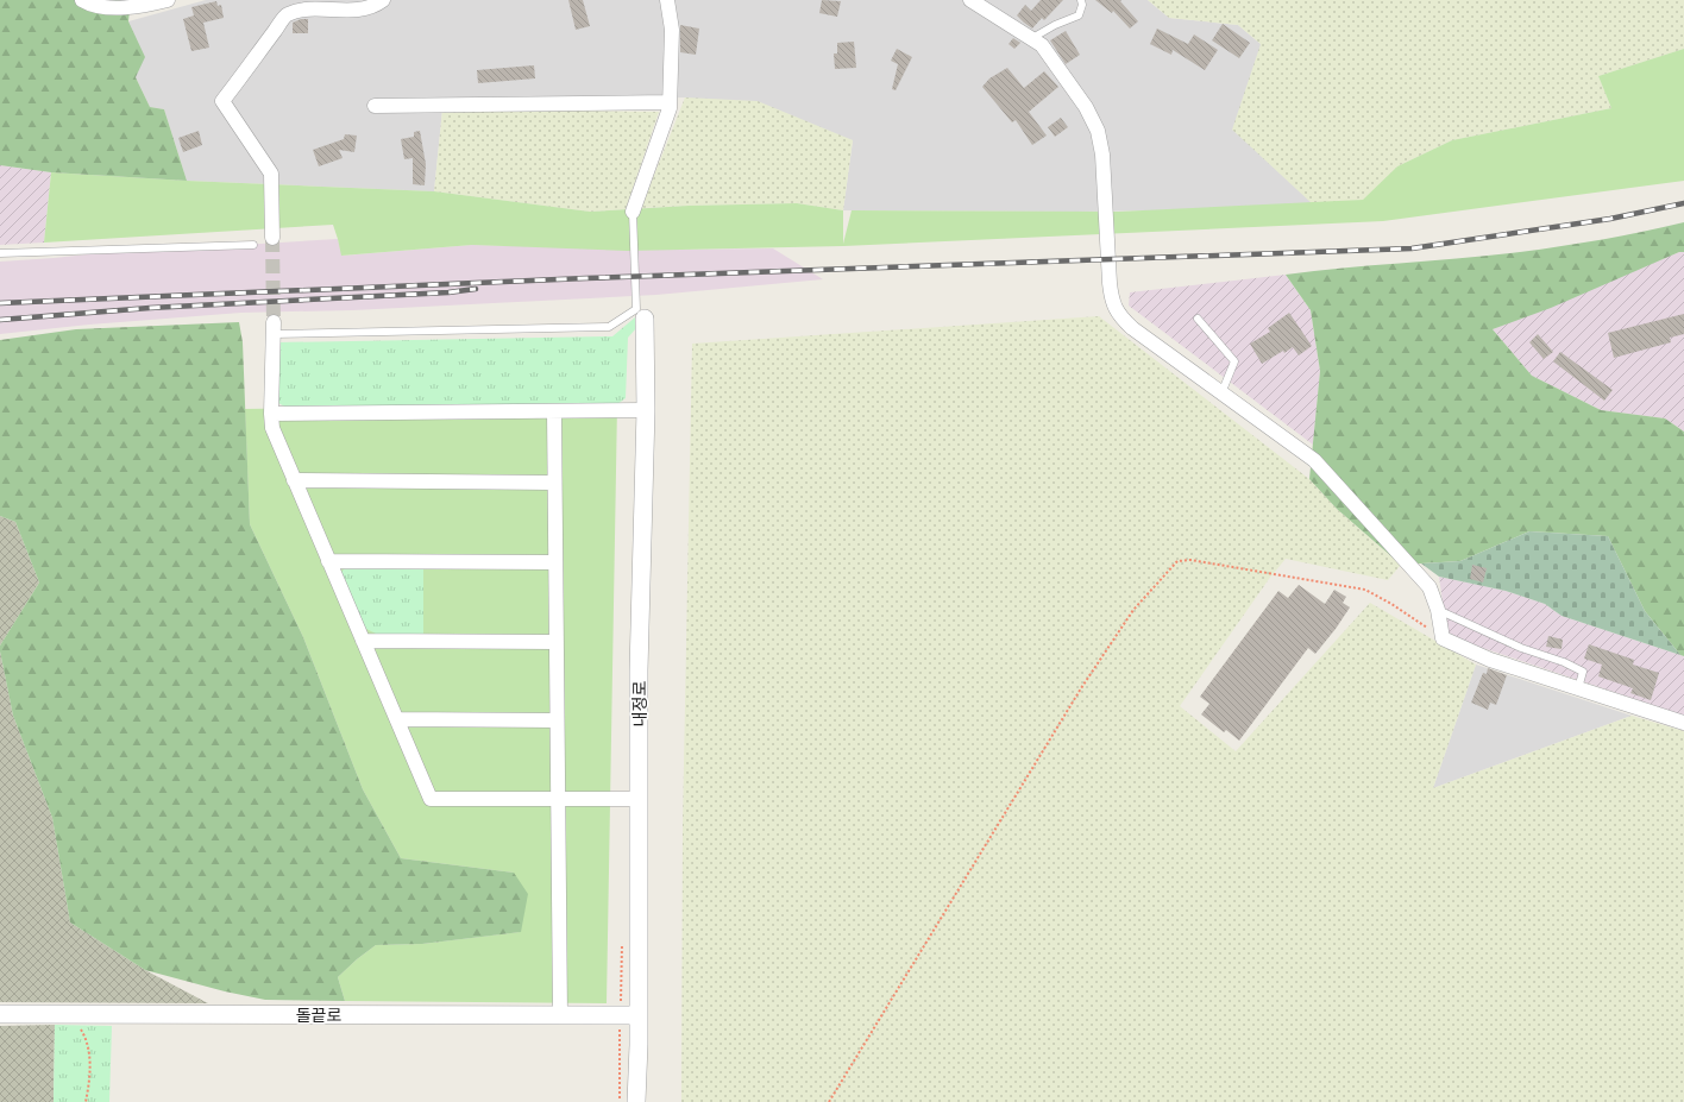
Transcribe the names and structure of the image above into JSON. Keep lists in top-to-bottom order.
{
  "streets": {
    "street": ["내정로", "돌끝로"]
  },
  "crossings": [
    ["내정로", "돌끝로"]
  ]
}
